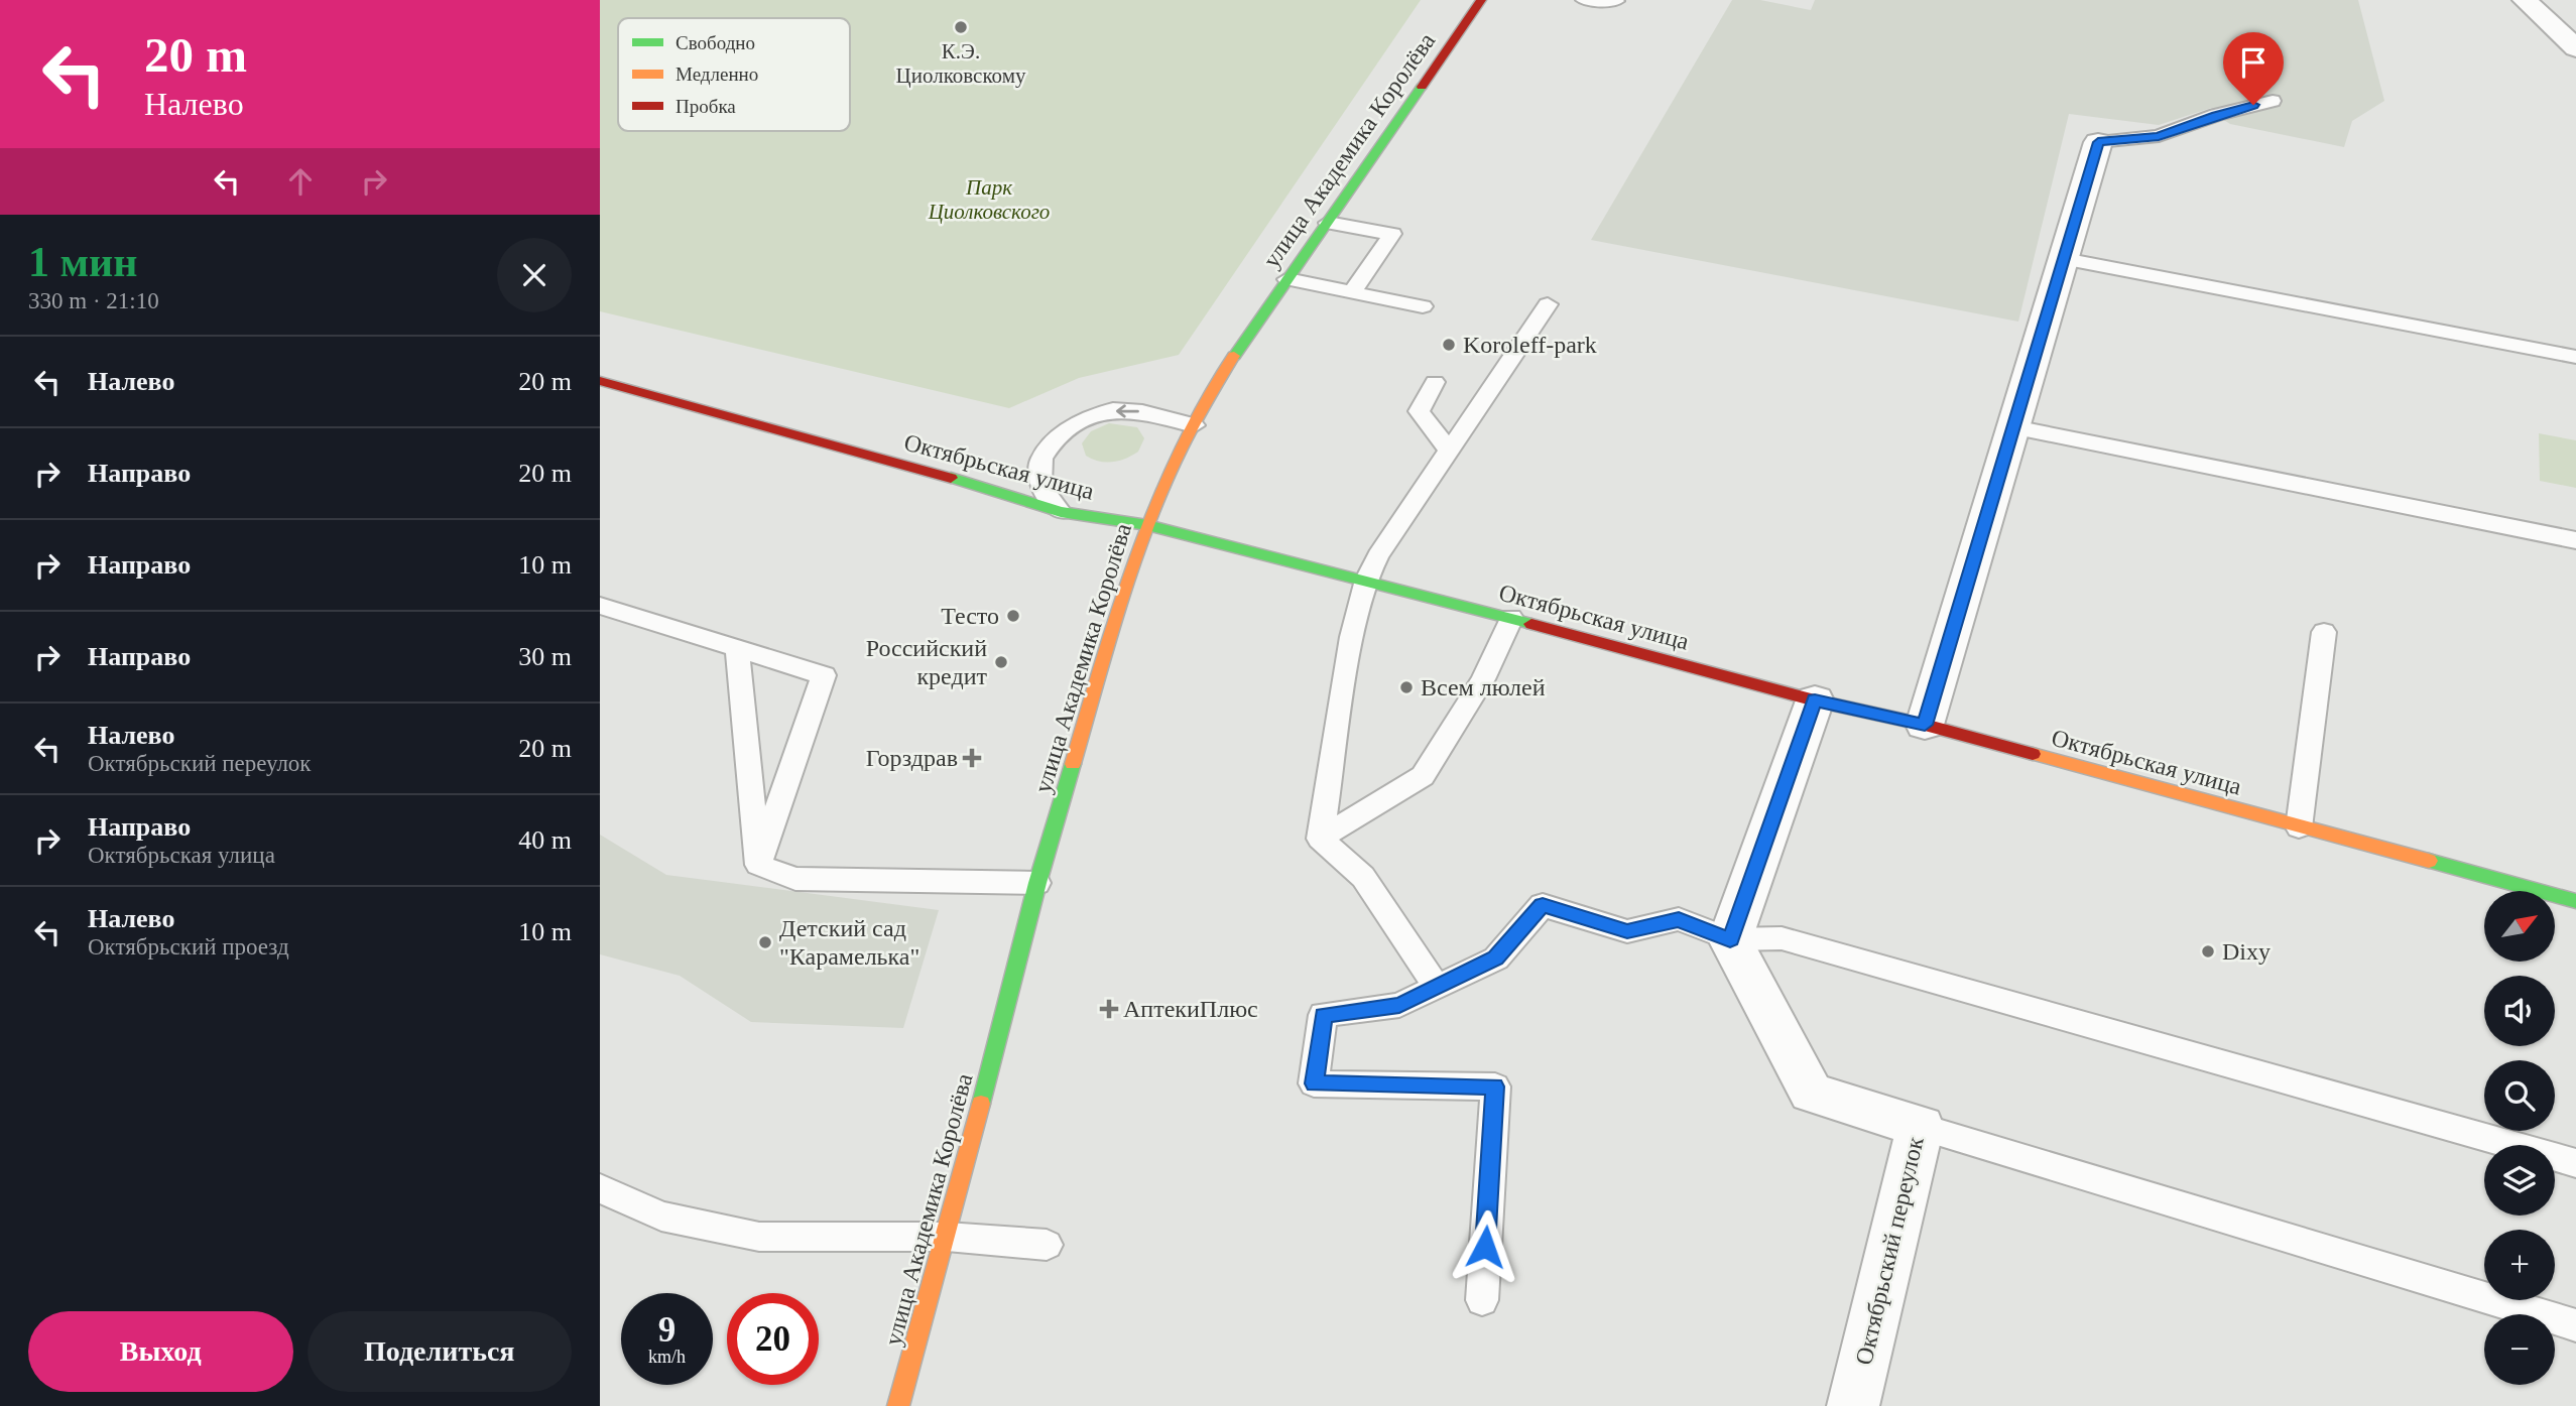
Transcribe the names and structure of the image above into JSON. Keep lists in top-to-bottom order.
{
  "streets": {
    "street": ["улица Академика Королёва", "Октябрьская улица", "Октябрьский переулок"]
  },
  "crossings": [
    ["улица Академика Королёва", "Октябрьская улица"]
  ],
  "parks": ["Парк Циолковского"],
  "places": {
    "other": [
      "К.Э. Циолковскому",
      "Koroleff-park",
      "Тесто",
      "Российский кредит",
      "Всем люлей",
      "Детский сад \"Карамелька\"",
      "Dixy"
    ],
    "health": ["Горздрав", "АптекиПлюс"]
  },
  "legend": ["Свободно", "Медленно", "Пробка"],
  "north": "top right",
  "page": {
    "turn": ["20 m", "Налево"],
    "heading": ["1 мин", "330 m · 21:10"],
    "list": [
      {
        "name": "Налево",
        "value": "20 m"
      },
      {
        "name": "Направо",
        "value": "20 m"
      },
      {
        "name": "Направо",
        "value": "10 m"
      },
      {
        "name": "Направо",
        "value": "30 m"
      },
      {
        "name": "Налево",
        "note": "Октябрьский переулок",
        "value": "20 m"
      },
      {
        "name": "Направо",
        "note": "Октябрьская улица",
        "value": "40 m"
      },
      {
        "name": "Налево",
        "note": "Октябрьский проезд",
        "value": "10 m"
      }
    ],
    "map_buttons": ["+", "−"],
    "speed": "9 km/h",
    "limit": "20",
    "buttons": ["Выход", "Поделиться"]
  }
}
